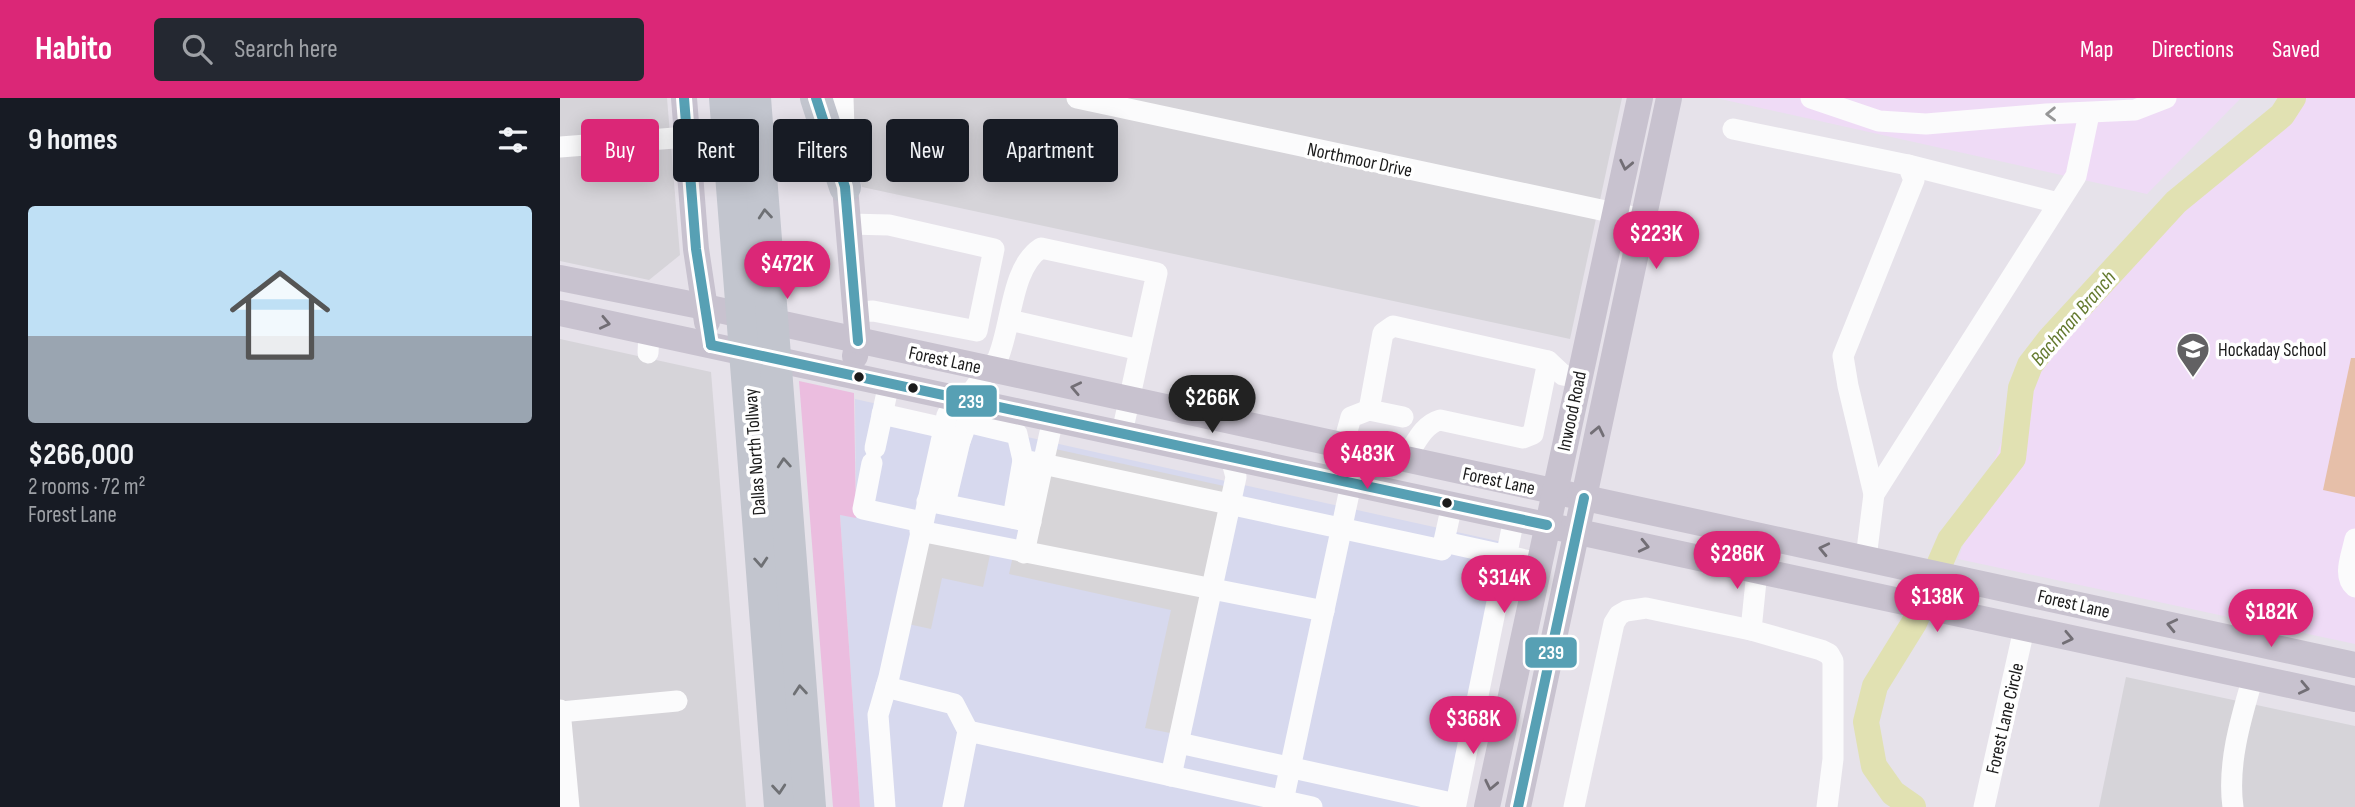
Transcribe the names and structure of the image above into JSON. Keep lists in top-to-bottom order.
{
  "streets": {
    "highway": ["Dallas North Tollway"],
    "main road": ["Forest Lane", "Inwood Road"],
    "street": ["Northmoor Drive", "Forest Lane Circle"]
  },
  "crossings": [
    ["Northmoor Drive", "Inwood Road"],
    ["Forest Lane", "Inwood Road"],
    ["Forest Lane", "Forest Lane Circle"]
  ],
  "water": ["Bachman Branch"],
  "places": {
    "school or university": ["Hockaday School"]
  },
  "lines": ["transit line 239"],
  "page": {
    "header": "Habito",
    "search": "Search here",
    "nav": ["Map", "Directions", "Saved"],
    "heading": "9 homes",
    "chip": [
      "Buy",
      "Rent",
      "Filters",
      "New",
      "Apartment"
    ],
    "list": [
      {
        "name": "$266,000",
        "note": "2 rooms · 72 m² · Forest Lane"
      }
    ],
    "price": [
      "$223K",
      "$472K",
      "$266K",
      "$483K",
      "$286K",
      "$314K",
      "$138K",
      "$182K",
      "$368K"
    ]
  }
}
